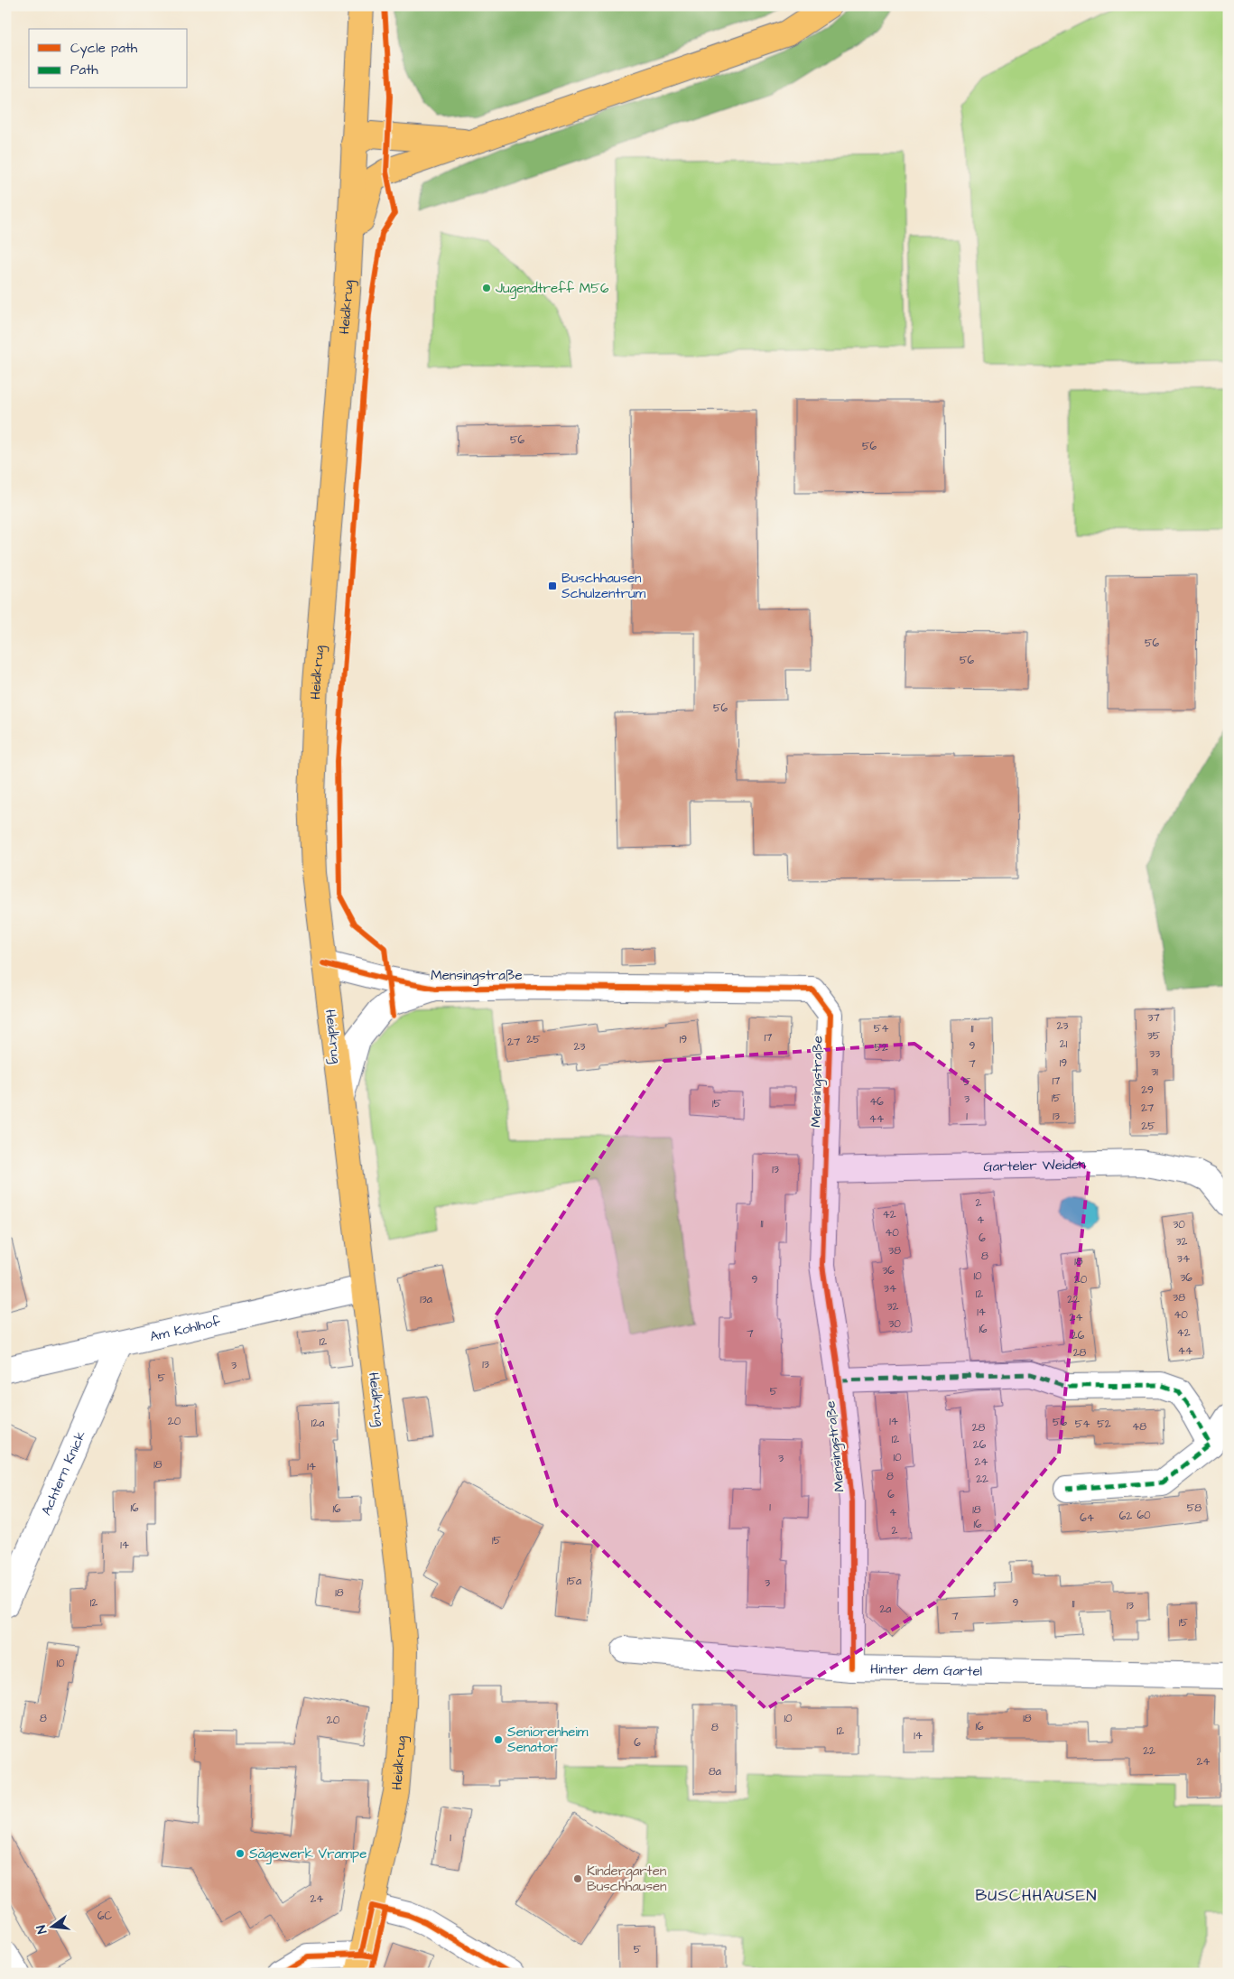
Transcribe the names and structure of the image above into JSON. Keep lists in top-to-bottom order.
{
  "streets": {
    "main road": ["Heidkrug"],
    "street": [
      "Mensingstraße",
      "Garteler Weiden",
      "Am Kohlhof",
      "Achtern Knick",
      "Hinter dem Gartel"
    ]
  },
  "crossings": [
    ["Heidkrug", "Mensingstraße"],
    ["Heidkrug", "Am Kohlhof"],
    ["Mensingstraße", "Garteler Weiden"],
    ["Mensingstraße", "Hinter dem Gartel"],
    ["Am Kohlhof", "Achtern Knick"]
  ],
  "districts": ["BUSCHHAUSEN"],
  "places": {
    "other": [
      "Jugendtreff M56",
      "Seniorenheim Senator",
      "Sägewerk Vrampe",
      "Kindergarten Buschhausen"
    ],
    "transit": ["Buschhausen Schulzentrum"]
  },
  "house_numbers": [
    "56",
    "56",
    "56",
    "56",
    "56",
    "37",
    "23",
    "54",
    "11",
    "35",
    "17",
    "25",
    "19",
    "27",
    "21",
    "9",
    "23",
    "52",
    "33",
    "19",
    "7",
    "31",
    "17",
    "5",
    "29",
    "15",
    "3",
    "46",
    "15",
    "27",
    "1",
    "13",
    "44",
    "25",
    "13",
    "2",
    "42",
    "4",
    "11",
    "30",
    "40",
    "6",
    "32",
    "38",
    "8",
    "34",
    "18",
    "36",
    "10",
    "36",
    "9",
    "20",
    "34",
    "12",
    "38",
    "13a",
    "22",
    "32",
    "14",
    "40",
    "24",
    "30",
    "16",
    "42",
    "7",
    "26",
    "12",
    "44",
    "28",
    "13",
    "3",
    "5",
    "5",
    "20",
    "14",
    "56",
    "12a",
    "54",
    "52",
    "48",
    "28",
    "12",
    "26",
    "10",
    "3",
    "24",
    "18",
    "14",
    "8",
    "22",
    "6",
    "1",
    "16",
    "58",
    "16",
    "18",
    "4",
    "60",
    "62",
    "64",
    "16",
    "2",
    "15",
    "14",
    "15a",
    "3",
    "18",
    "12",
    "9",
    "11",
    "13",
    "2a",
    "7",
    "15",
    "10",
    "8",
    "10",
    "18",
    "20",
    "16",
    "8",
    "12",
    "14",
    "6",
    "22",
    "24",
    "8a",
    "1",
    "24",
    "6C",
    "5"
  ],
  "legend": ["Cycle path", "Path"],
  "north": "left"
}
